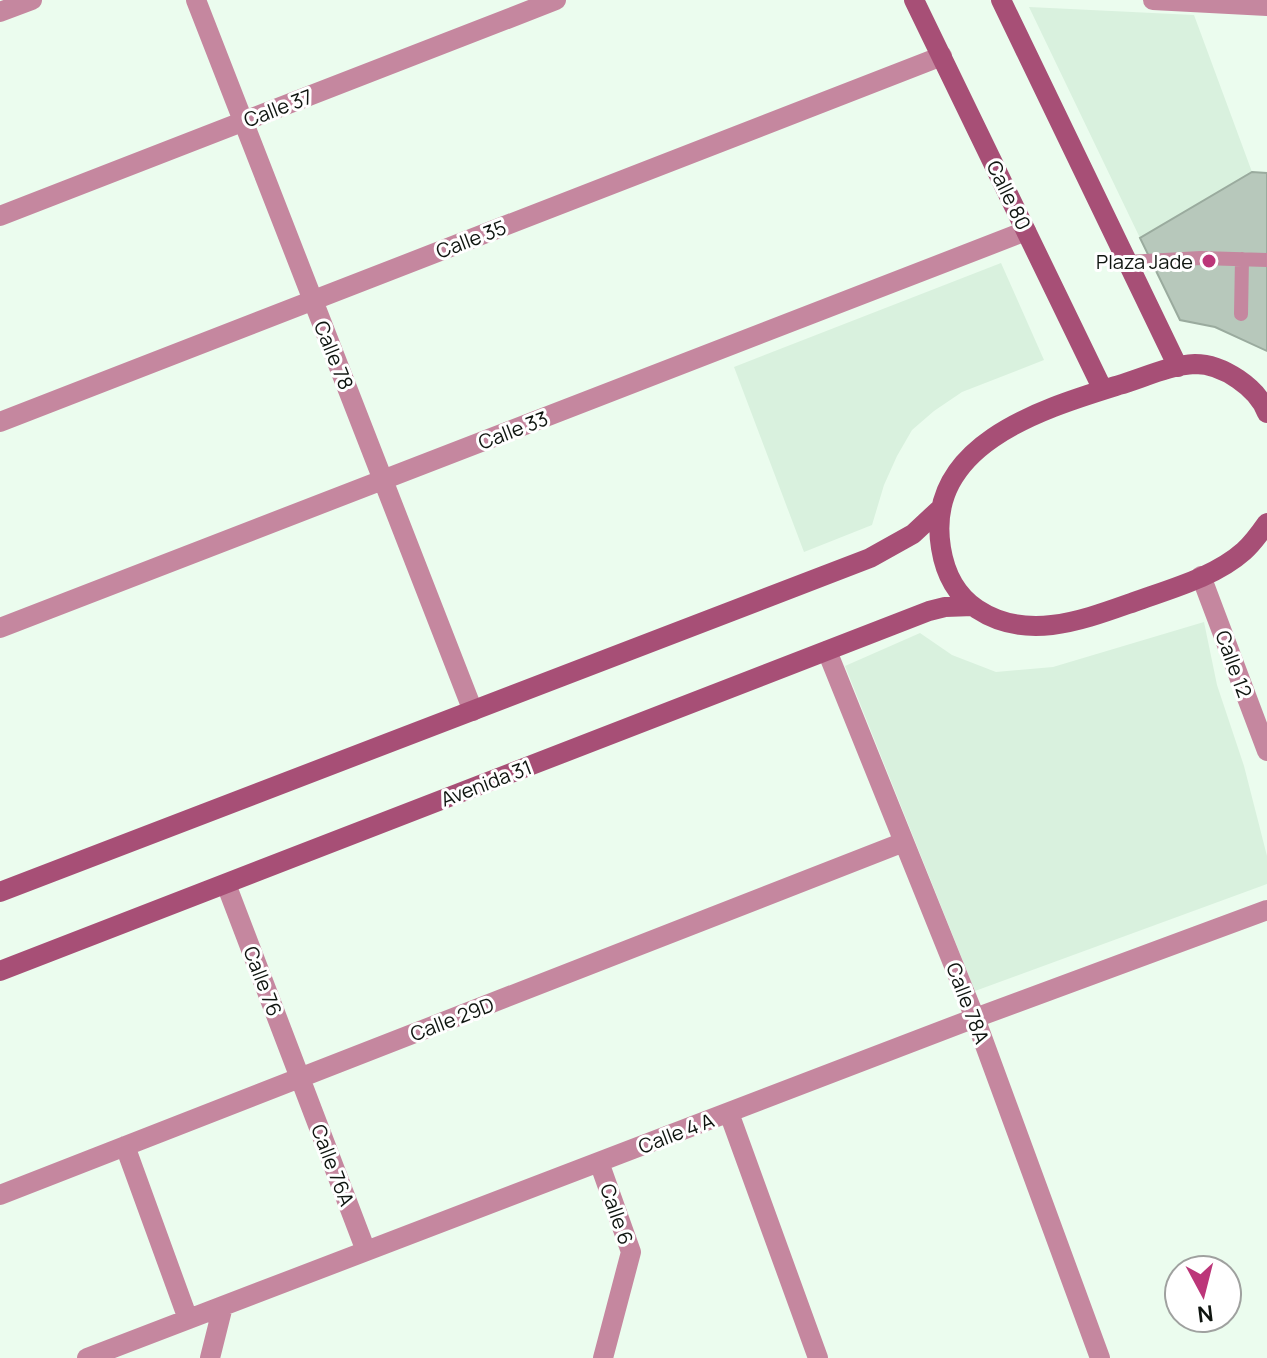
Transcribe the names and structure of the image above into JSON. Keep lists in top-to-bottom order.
{
  "streets": {
    "main road": ["Calle 80", "Avenida 31"],
    "street": [
      "Calle 37",
      "Calle 35",
      "Calle 78",
      "Calle 33",
      "Calle 12",
      "Calle 76",
      "Calle 78A",
      "Calle 29D",
      "Calle 4 A",
      "Calle 76A",
      "Calle 6"
    ]
  },
  "crossings": [
    ["Calle 37", "Calle 78"],
    ["Calle 80", "Calle 35"],
    ["Calle 80", "Calle 33"],
    ["Calle 35", "Calle 78"],
    ["Calle 78", "Calle 33"],
    ["Avenida 31", "Calle 76"],
    ["Avenida 31", "Calle 78A"],
    ["Calle 76", "Calle 29D"],
    ["Calle 76", "Calle 76A"],
    ["Calle 78A", "Calle 29D"],
    ["Calle 78A", "Calle 4 A"],
    ["Calle 29D", "Calle 76A"],
    ["Calle 4 A", "Calle 76A"],
    ["Calle 4 A", "Calle 6"]
  ],
  "places": ["Plaza Jade"],
  "north": "bottom"
}
